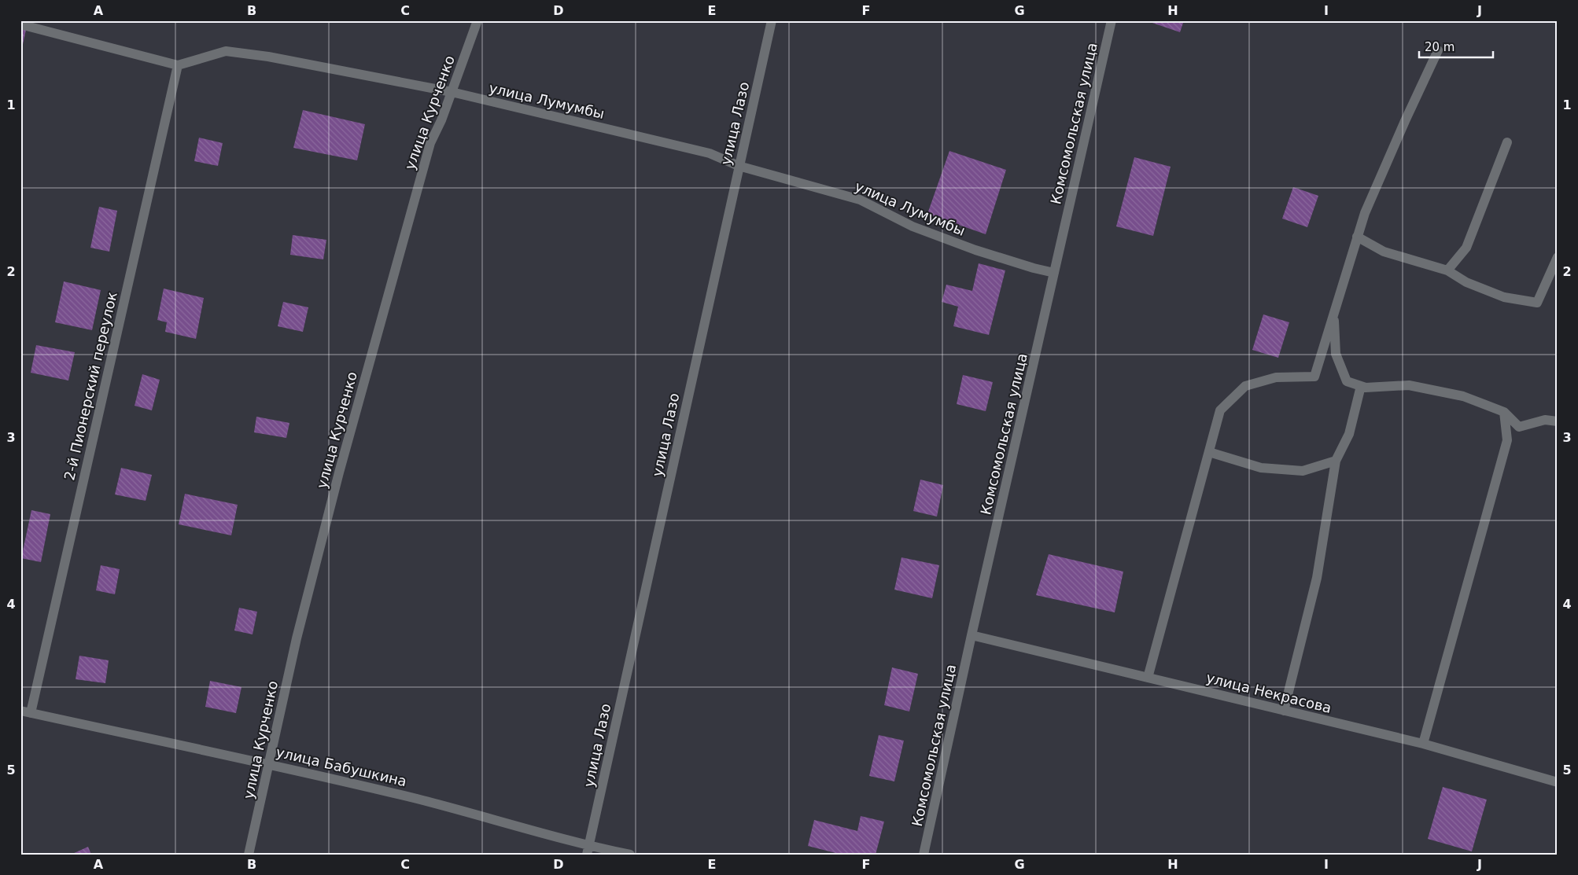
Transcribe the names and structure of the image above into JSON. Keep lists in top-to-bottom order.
{
  "streets": {
    "street": [
      "улица Лумумбы",
      "улица Курченко",
      "улица Лазо",
      "Комсомольская улица",
      "2-й Пионерский переулок",
      "улица Некрасова",
      "улица Бабушкина"
    ]
  },
  "crossings": [
    ["улица Лумумбы", "улица Курченко"],
    ["улица Лумумбы", "улица Лазо"],
    ["улица Лумумбы", "Комсомольская улица"],
    ["улица Лумумбы", "2-й Пионерский переулок"],
    ["улица Курченко", "улица Бабушкина"],
    ["улица Лазо", "улица Бабушкина"],
    ["Комсомольская улица", "улица Некрасова"],
    ["2-й Пионерский переулок", "улица Бабушкина"]
  ],
  "scale_bar": "20 m",
  "grid": {
    "columns": [
      "A",
      "B",
      "C",
      "D",
      "E",
      "F",
      "G",
      "H",
      "I",
      "J"
    ],
    "rows": [
      "1",
      "2",
      "3",
      "4",
      "5"
    ]
  }
}
